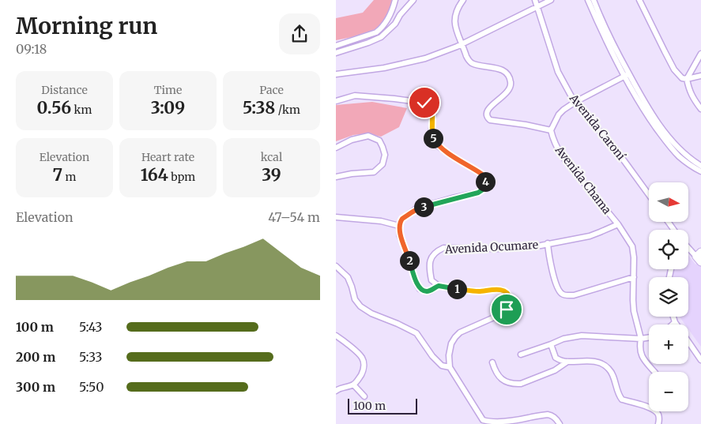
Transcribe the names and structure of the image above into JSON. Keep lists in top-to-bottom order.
{
  "streets": {
    "street": ["Avenida Caroní", "Avenida Chama", "Avenida Ocumare"]
  },
  "crossings": [
    ["Avenida Chama", "Avenida Ocumare"]
  ],
  "scale_bar": "100 m",
  "north": "right",
  "page": {
    "heading": ["Morning run", "09:18"],
    "stats": [
      ["Distance", "0.56 km"],
      ["Time", "3:09"],
      ["Pace", "5:38 /km"],
      ["Elevation", "7 m"],
      ["Heart rate", "164 bpm"],
      ["kcal", "39"]
    ],
    "pins": [
      "5",
      "4",
      "3",
      "2",
      "1"
    ],
    "map_buttons": ["+", "−"],
    "chart": ["Elevation", "47–54 m"],
    "list": [
      {
        "name": "100 m",
        "note": "5:43"
      },
      {
        "name": "200 m",
        "note": "5:33"
      },
      {
        "name": "300 m",
        "note": "5:50"
      }
    ],
    "scale": "100 m"
  }
}
